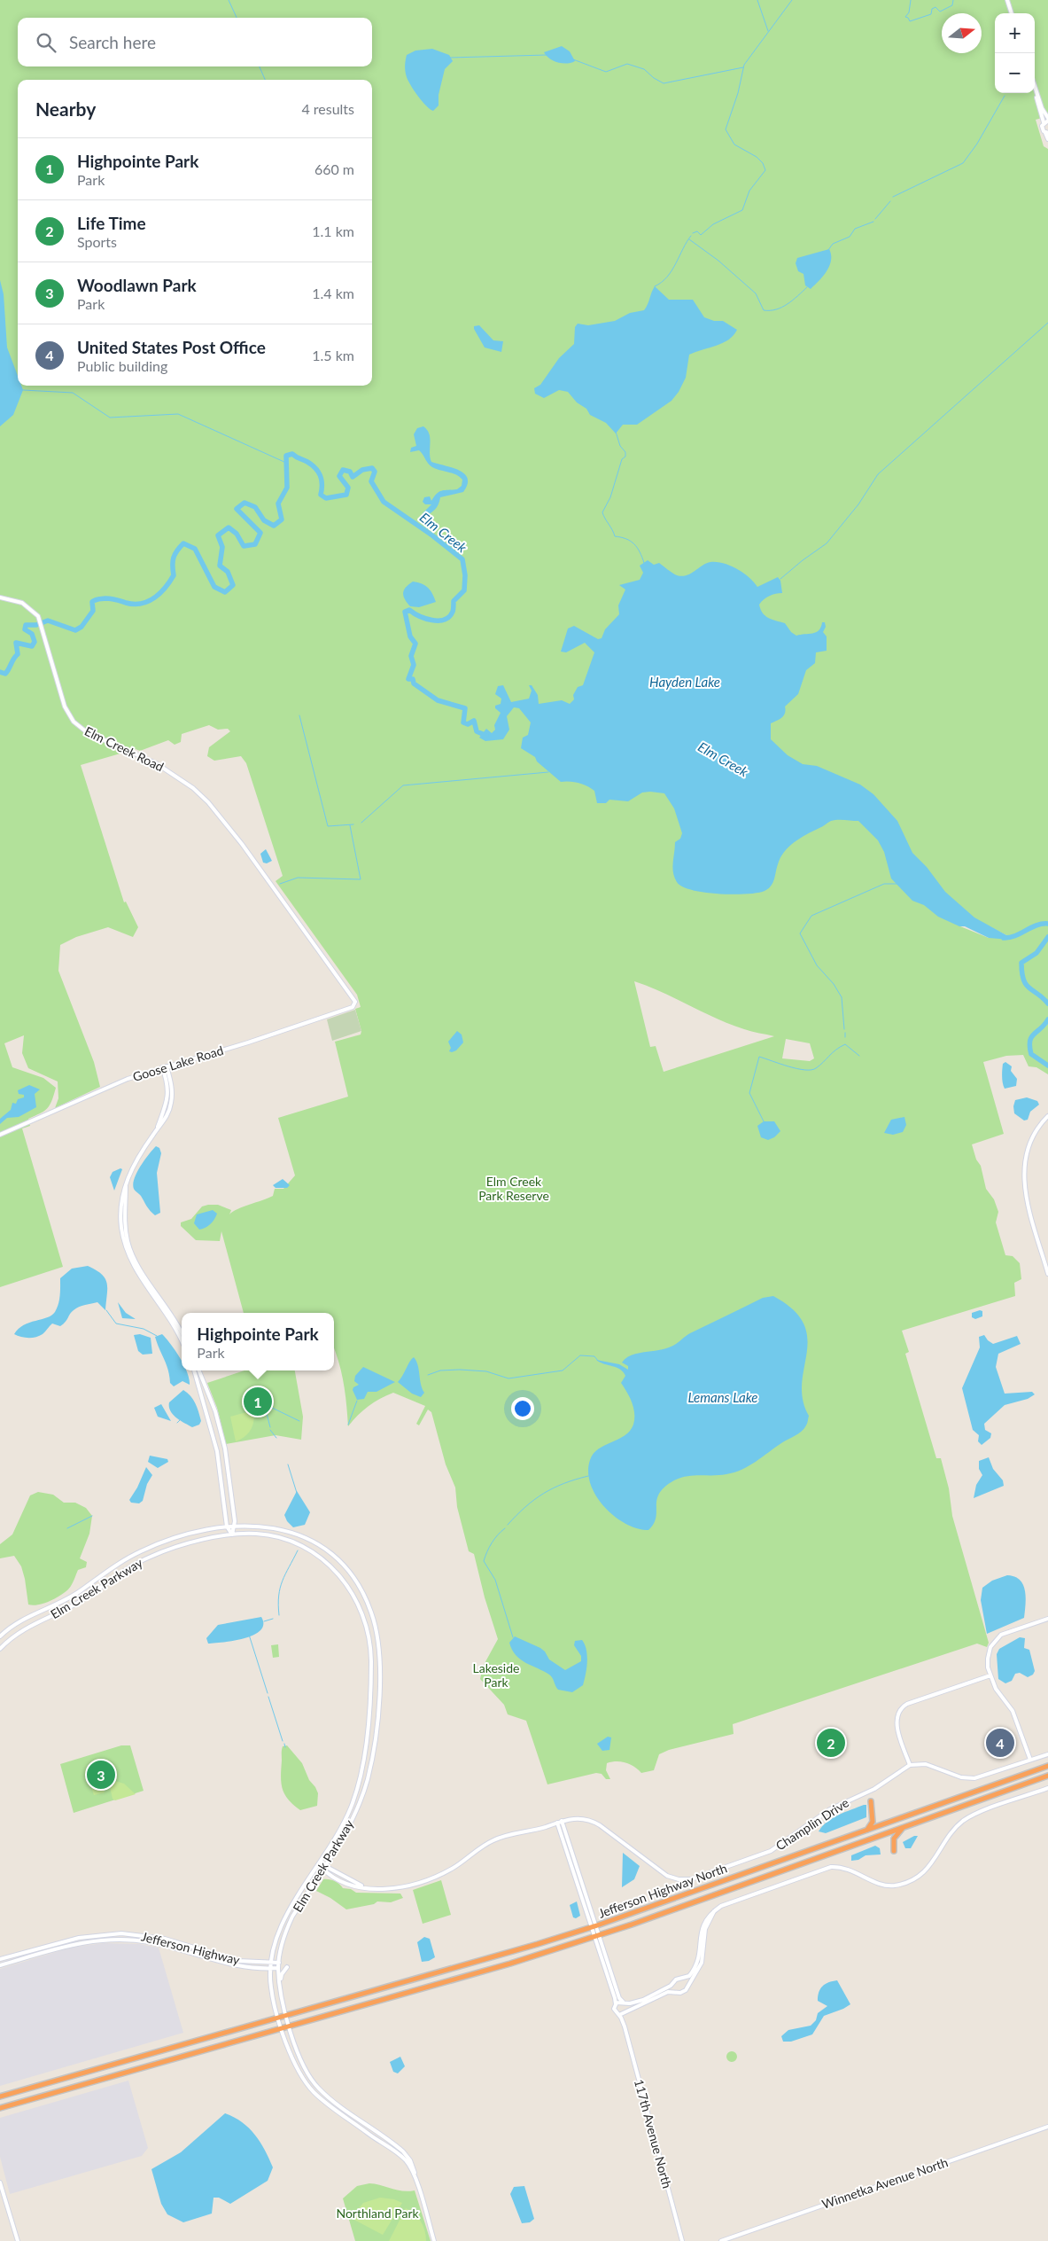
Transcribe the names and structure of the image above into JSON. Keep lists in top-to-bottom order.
{
  "streets": {
    "highway": ["Jefferson Highway North"],
    "street": [
      "Elm Creek Road",
      "Goose Lake Road",
      "Elm Creek Parkway",
      "Champlin Drive",
      "Jefferson Highway",
      "117th Avenue North",
      "Winnetka Avenue North"
    ]
  },
  "crossings": [
    ["Elm Creek Road", "Goose Lake Road"],
    ["Elm Creek Parkway", "Champlin Drive"],
    ["Elm Creek Parkway", "Jefferson Highway North"],
    ["Elm Creek Parkway", "Jefferson Highway"]
  ],
  "water": ["Elm Creek", "Hayden Lake", "Lemans Lake"],
  "parks": ["Elm Creek Park Reserve", "Lakeside Park", "Northland Park"],
  "north": "right",
  "page": {
    "map_buttons": ["+", "−"],
    "search": "Search here",
    "heading": ["Nearby", "4 results"],
    "list": [
      {
        "mark": "1",
        "name": "Highpointe Park",
        "note": "Park",
        "value": "660 m"
      },
      {
        "mark": "2",
        "name": "Life Time",
        "note": "Sports",
        "value": "1.1 km"
      },
      {
        "mark": "3",
        "name": "Woodlawn Park",
        "note": "Park",
        "value": "1.4 km"
      },
      {
        "mark": "4",
        "name": "United States Post Office",
        "note": "Public building",
        "value": "1.5 km"
      }
    ],
    "popup": ["Highpointe Park", "Park"],
    "pins": [
      "1",
      "2",
      "4",
      "3"
    ]
  }
}
